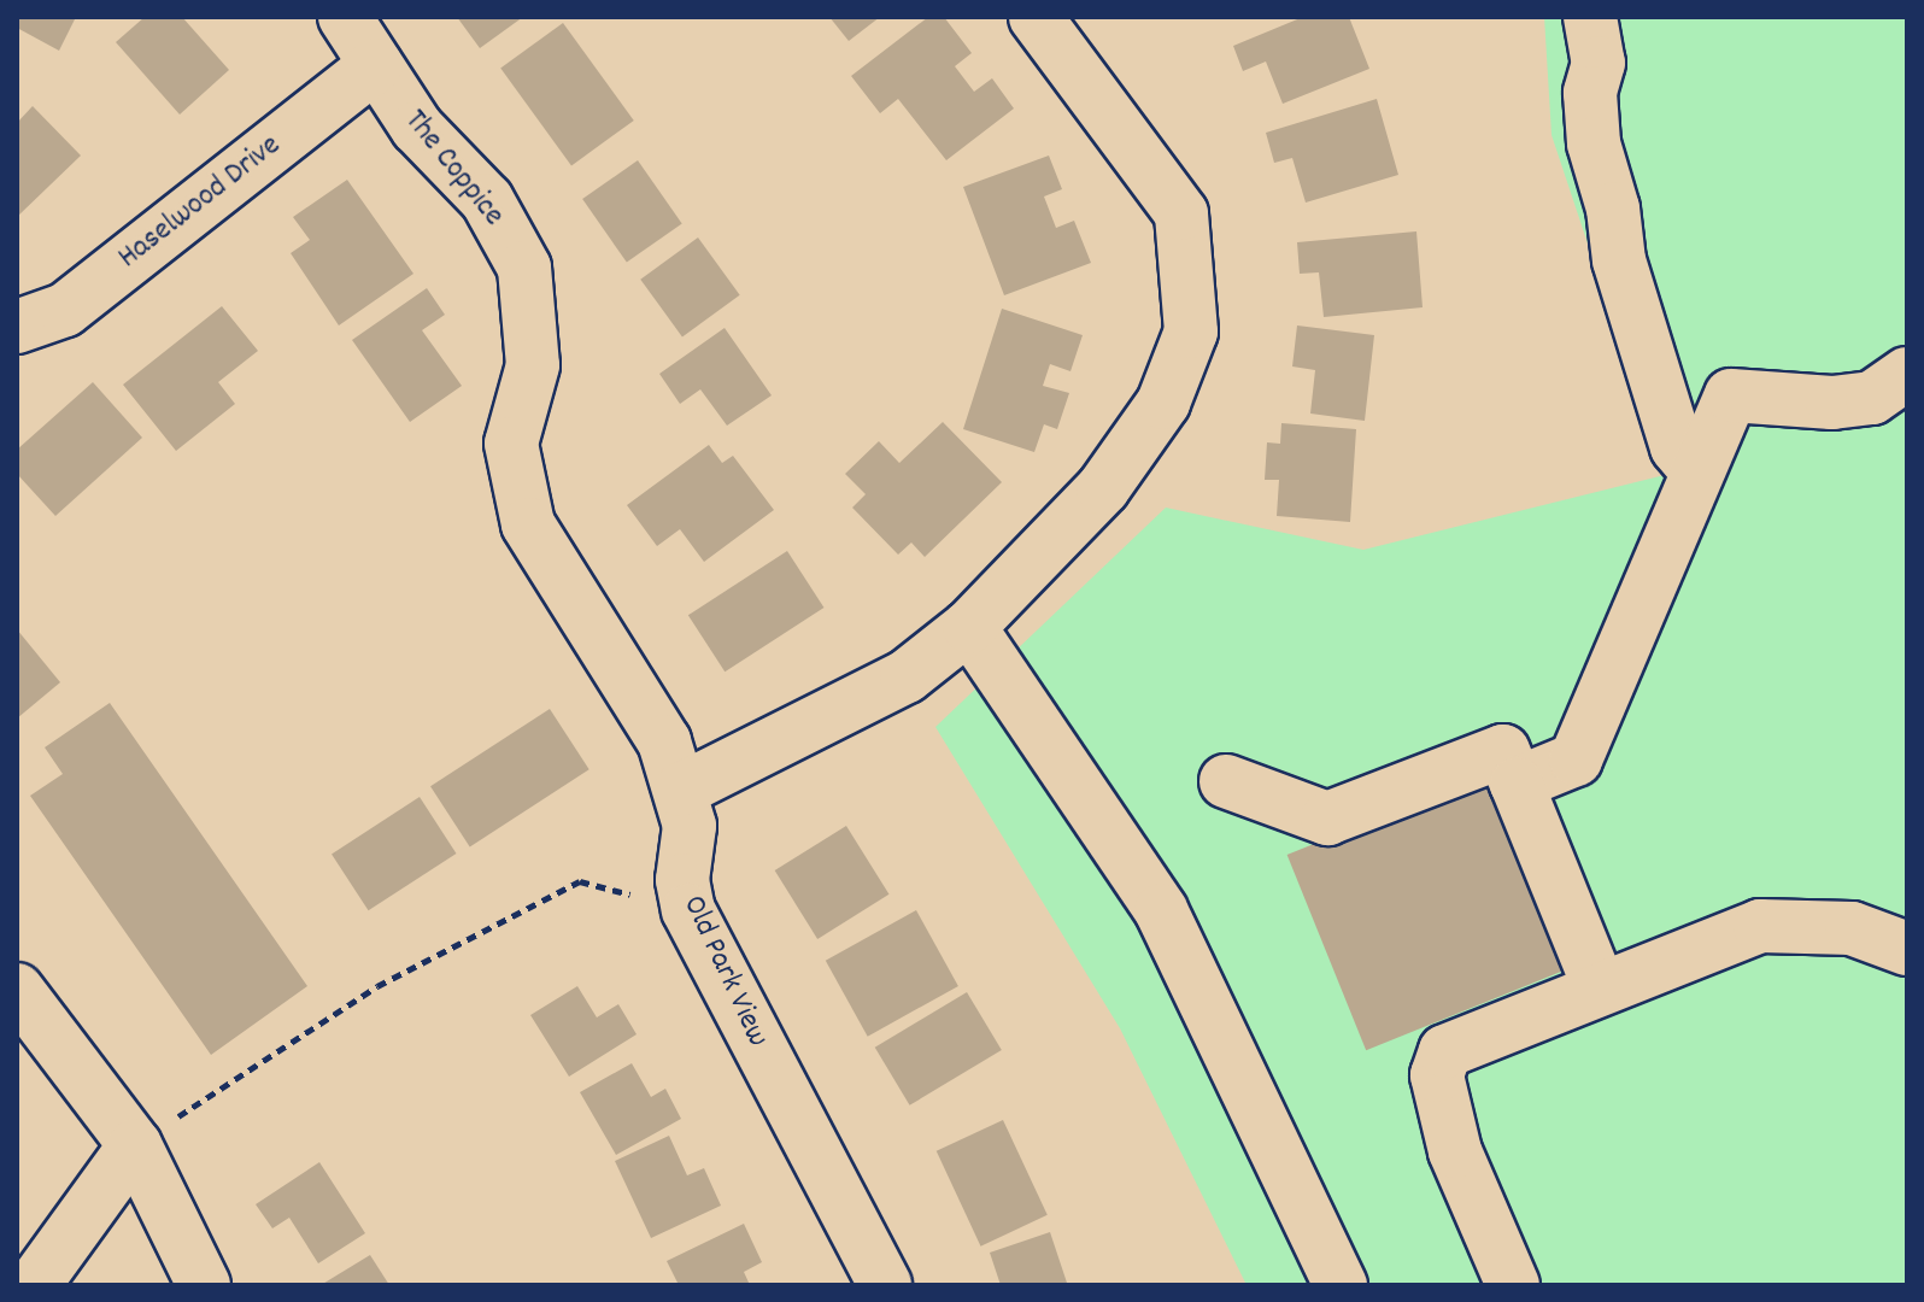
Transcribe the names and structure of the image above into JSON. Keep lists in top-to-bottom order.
{
  "streets": {
    "street": ["The Coppice", "Haselwood Drive", "Old Park View"]
  },
  "crossings": [
    ["The Coppice", "Haselwood Drive"],
    ["The Coppice", "Old Park View"]
  ]
}
